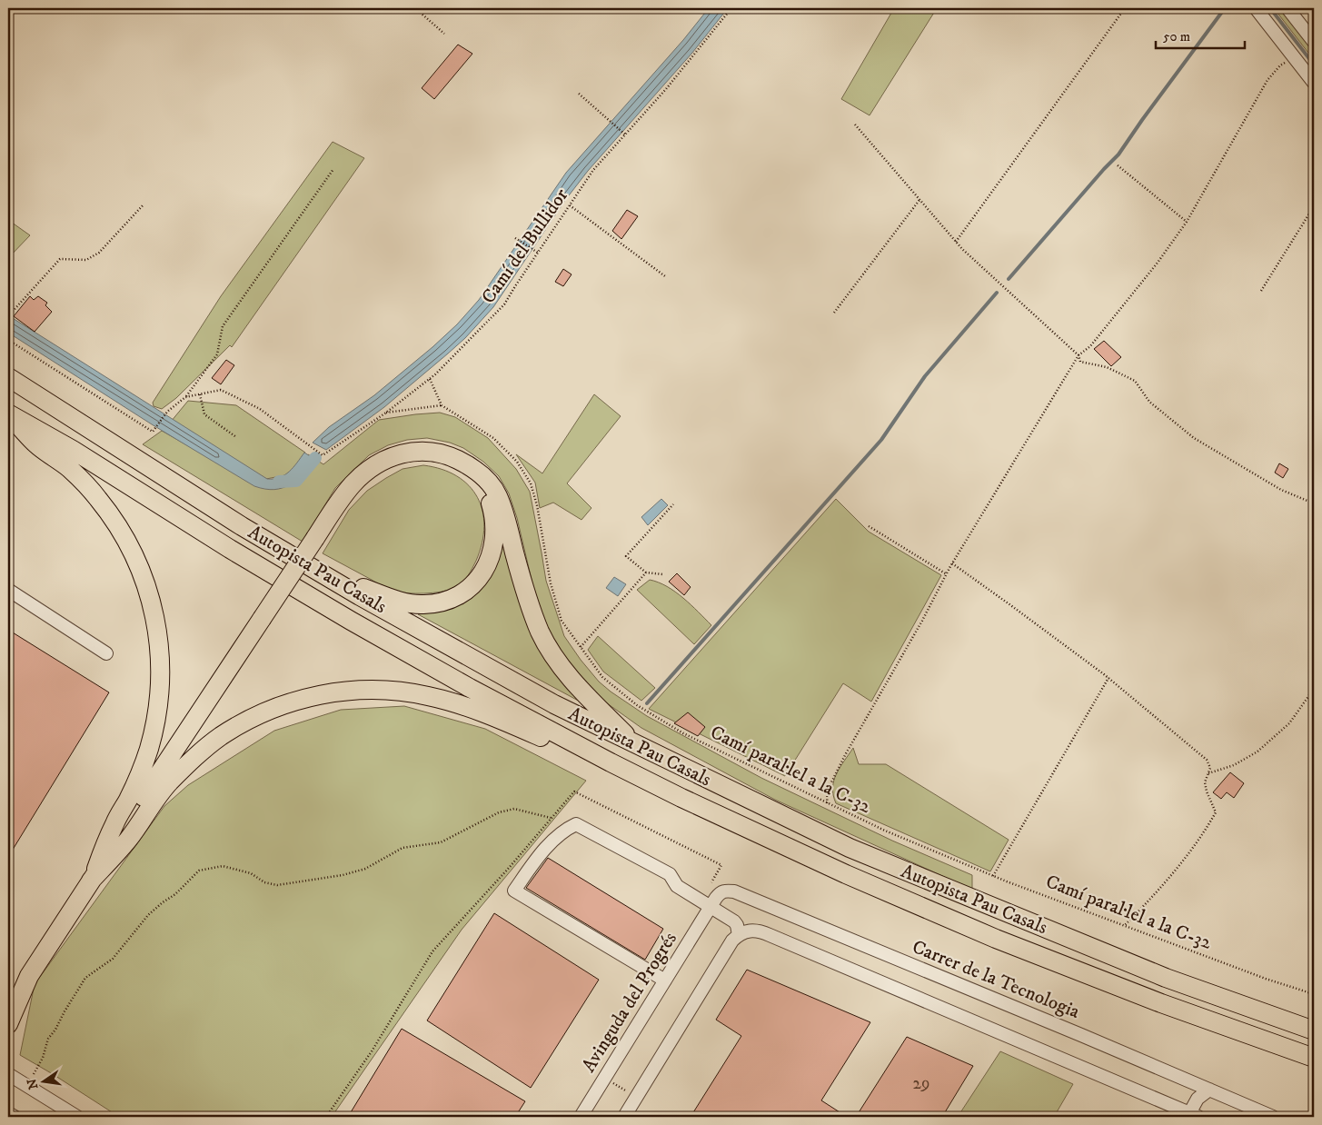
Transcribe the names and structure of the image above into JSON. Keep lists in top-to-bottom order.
{
  "streets": {
    "highway": ["Autopista Pau Casals"],
    "street": ["Carrer de la Tecnologia", "Avinguda del Progrés"],
    "path": ["Camí del Bullidor", "Camí paral·lel a la C-32"]
  },
  "crossings": [
    ["Carrer de la Tecnologia", "Avinguda del Progrés"]
  ],
  "house_numbers": ["29"],
  "scale_bar": "50 m",
  "north": "left"
}
